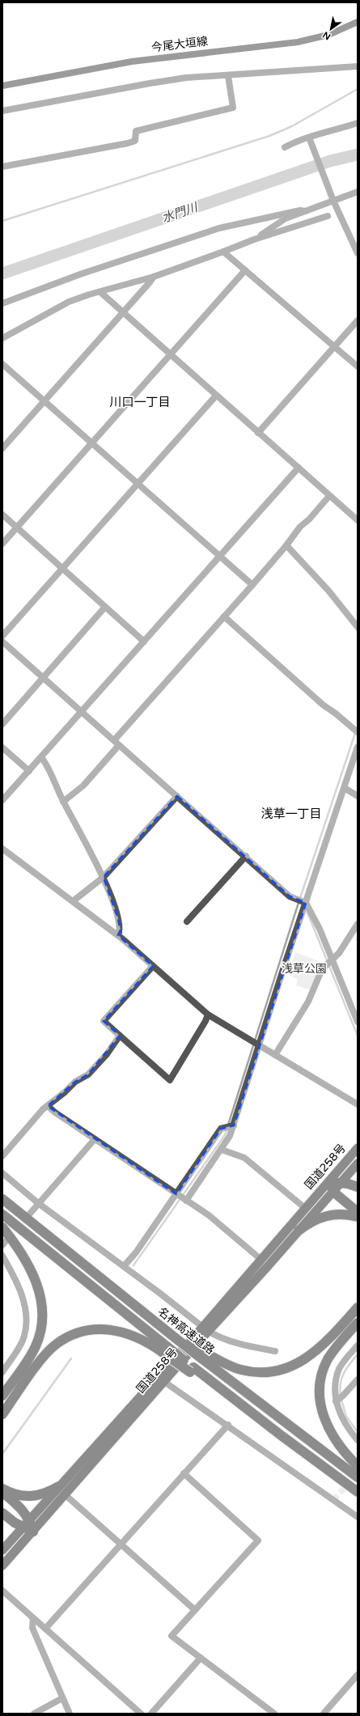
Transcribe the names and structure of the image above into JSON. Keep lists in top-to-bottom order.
{
  "streets": {
    "highway": ["国道258号", "名神高速道路"],
    "main road": ["今尾大垣線"]
  },
  "districts": ["川口一丁目", "浅草一丁目"],
  "water": ["水門川"],
  "parks": ["浅草公園"],
  "north": "bottom left"
}
